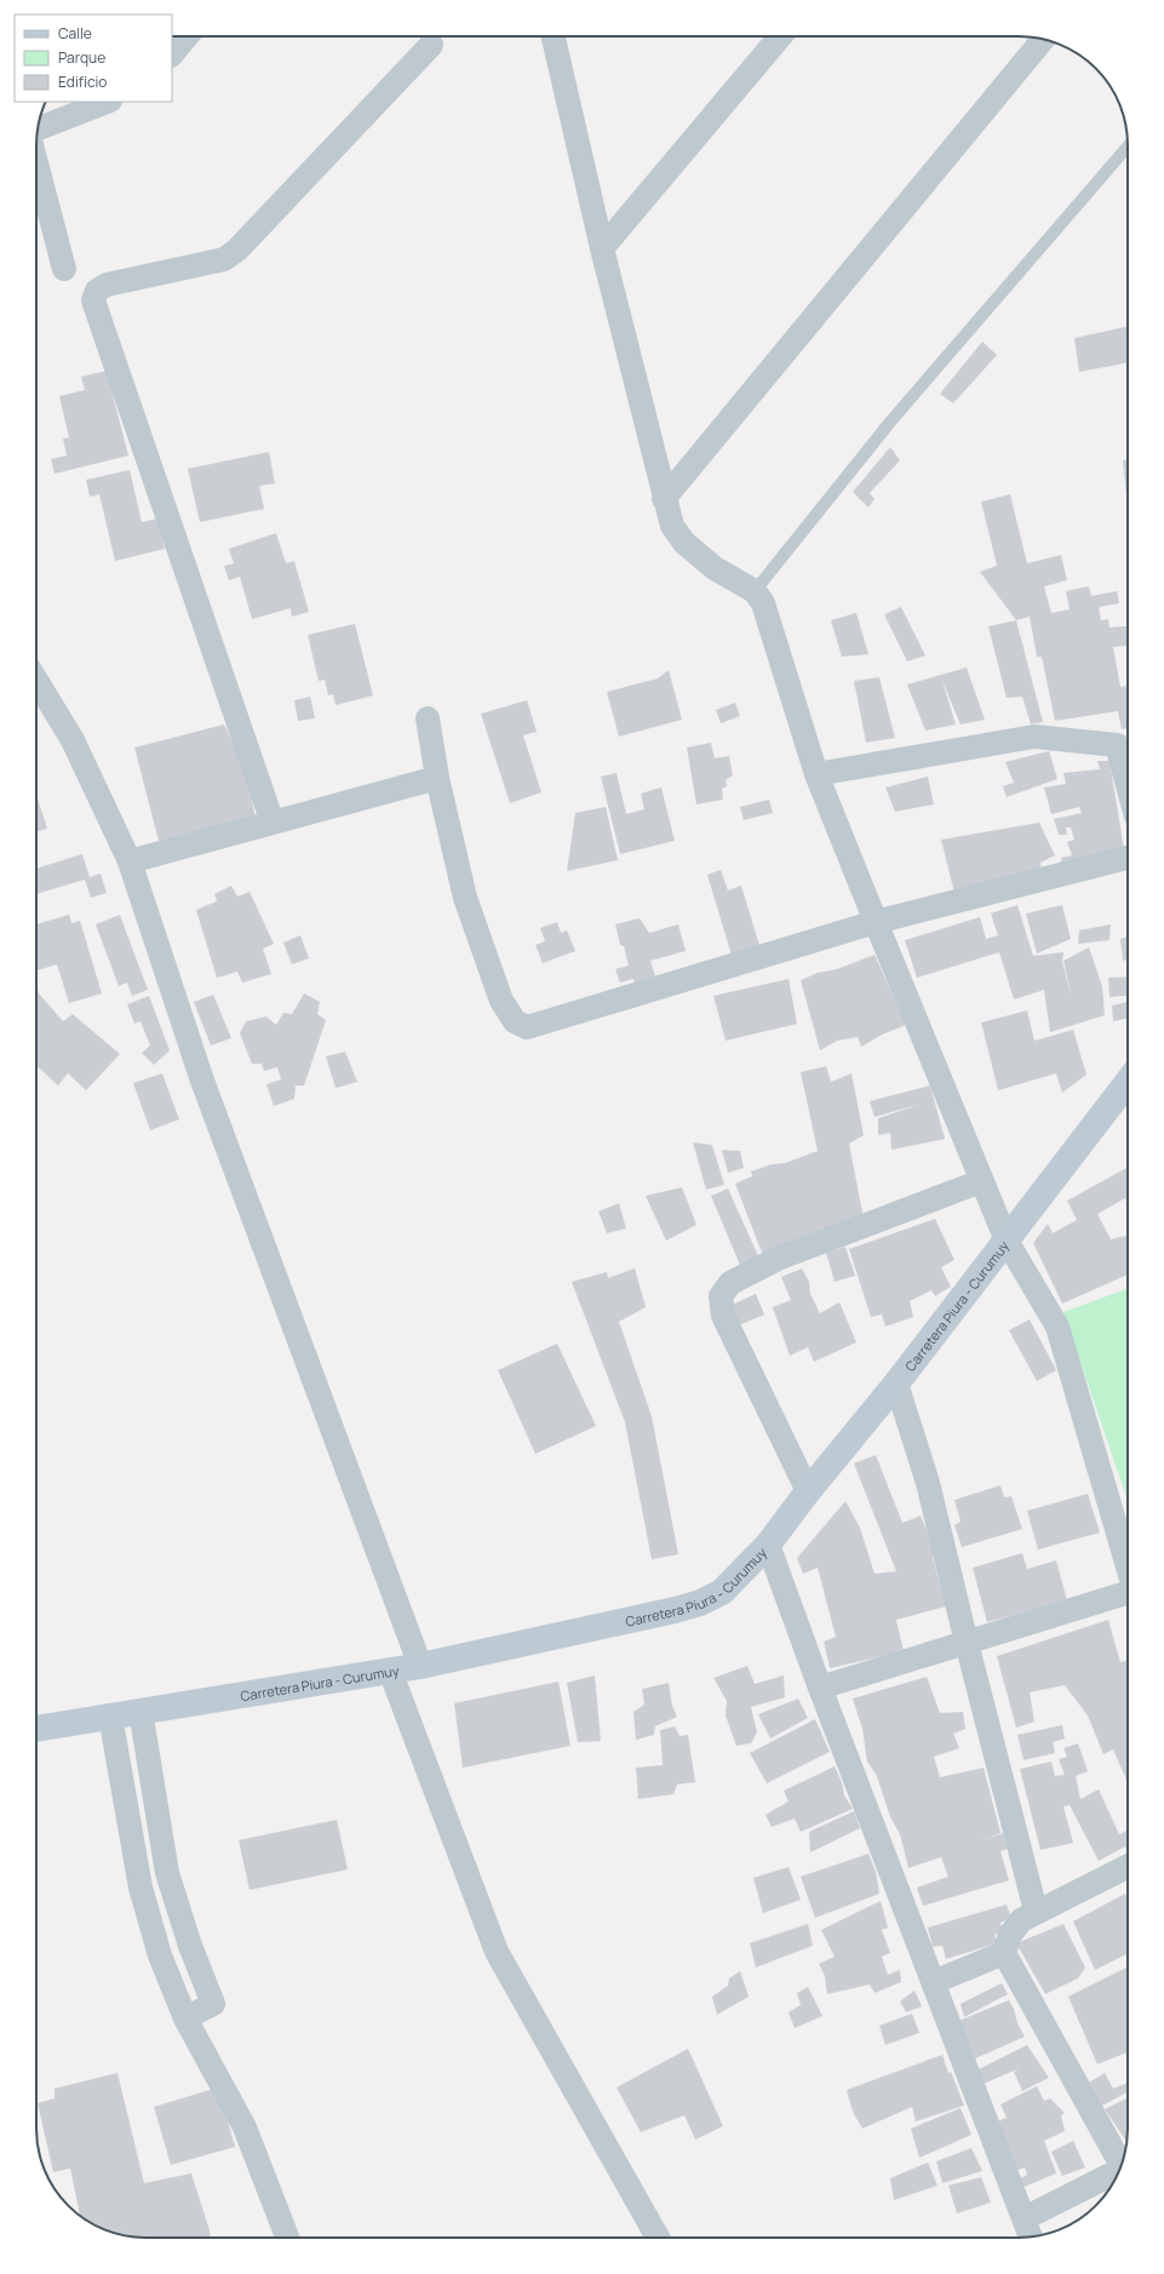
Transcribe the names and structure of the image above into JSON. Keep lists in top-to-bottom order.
{
  "streets": {
    "main road": ["Carretera Piura - Curumuy"]
  },
  "legend": ["Calle", "Parque", "Edificio"]
}
